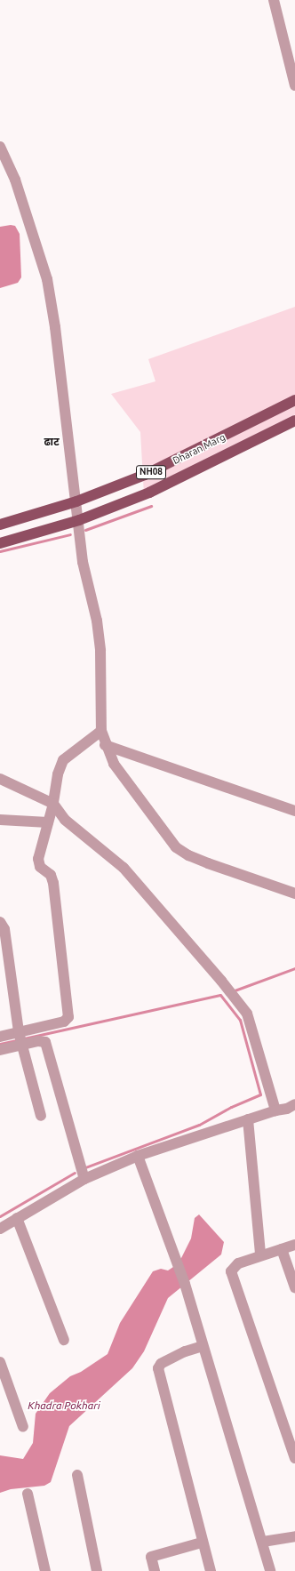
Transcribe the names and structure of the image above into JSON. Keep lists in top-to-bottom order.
{
  "streets": {
    "main road": ["Dharan Marg", "NH08"]
  },
  "districts": ["ढाट"],
  "water": ["Khadra Pokhari"]
}
